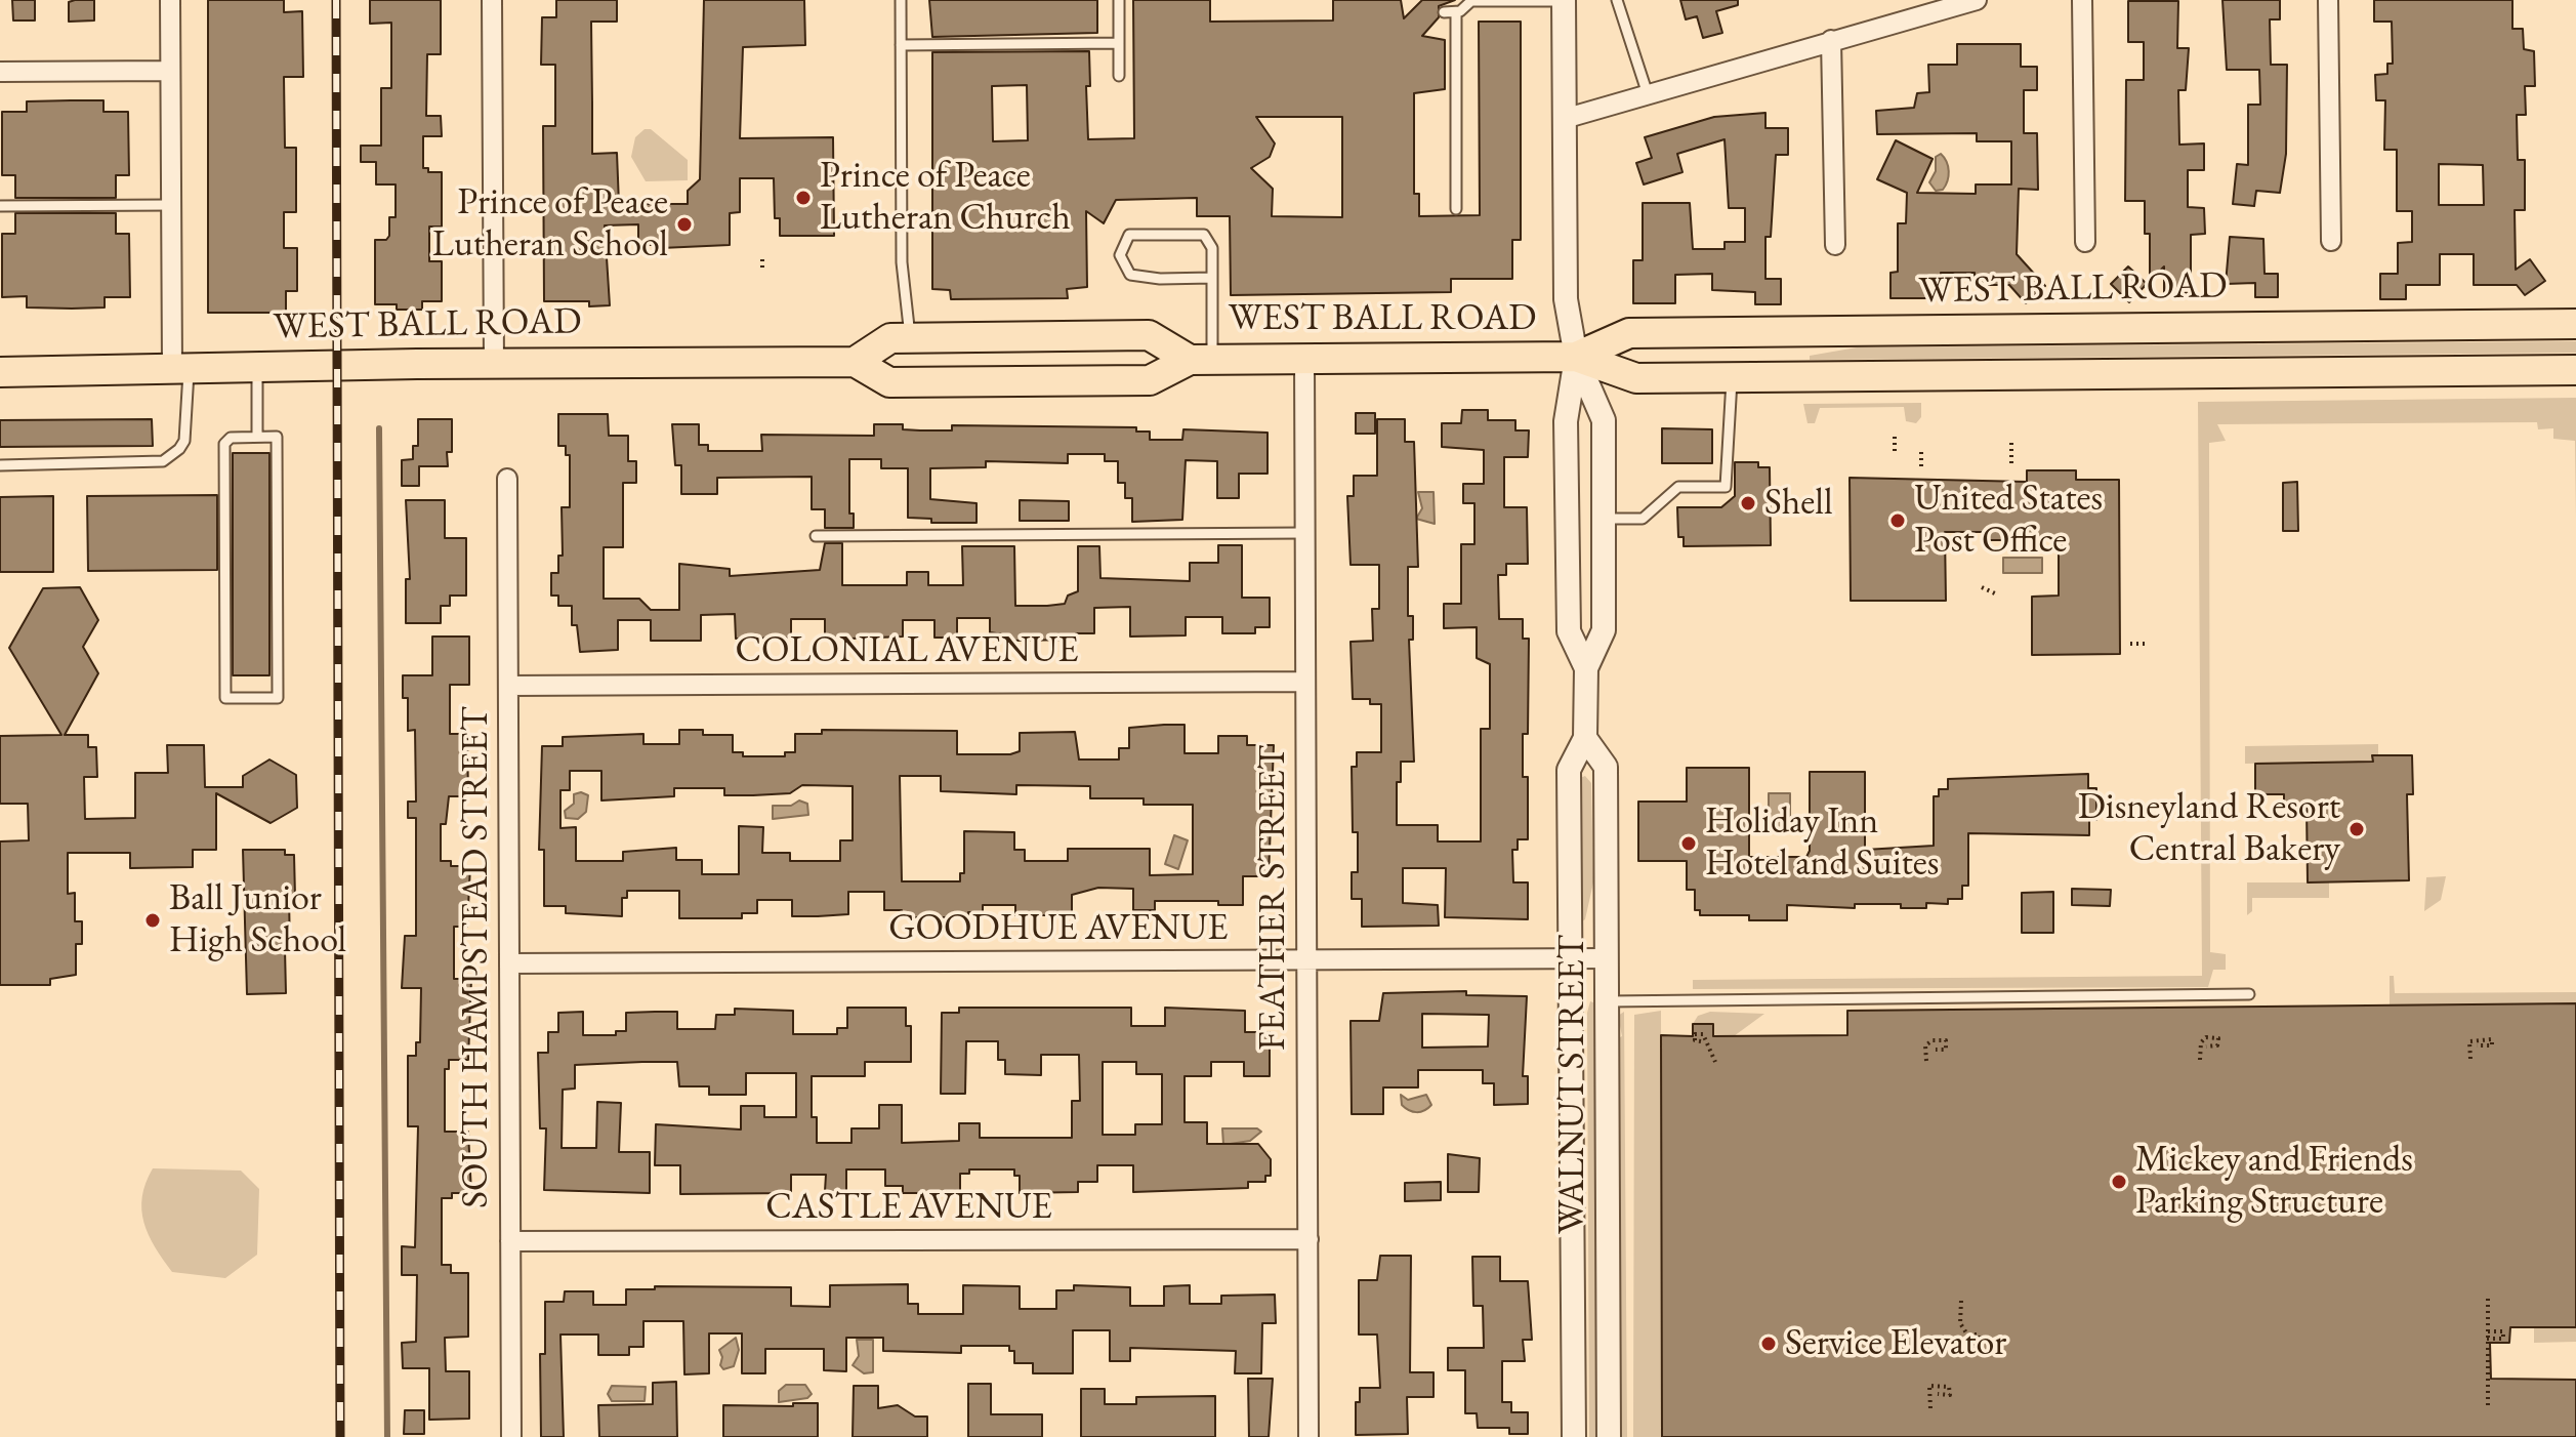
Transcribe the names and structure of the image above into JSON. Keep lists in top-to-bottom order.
{
  "streets": {
    "main road": ["WEST BALL ROAD"],
    "street": [
      "COLONIAL AVENUE",
      "FEATHER STREET",
      "GOODHUE AVENUE",
      "SOUTH HAMPSTEAD STREET",
      "WALNUT STREET",
      "CASTLE AVENUE"
    ]
  },
  "crossings": [
    ["WEST BALL ROAD", "FEATHER STREET"],
    ["WEST BALL ROAD", "WALNUT STREET"],
    ["COLONIAL AVENUE", "FEATHER STREET"],
    ["COLONIAL AVENUE", "SOUTH HAMPSTEAD STREET"],
    ["FEATHER STREET", "GOODHUE AVENUE"],
    ["FEATHER STREET", "CASTLE AVENUE"],
    ["GOODHUE AVENUE", "SOUTH HAMPSTEAD STREET"],
    ["GOODHUE AVENUE", "WALNUT STREET"],
    ["SOUTH HAMPSTEAD STREET", "CASTLE AVENUE"]
  ],
  "places": [
    "Prince of Peace Lutheran Church",
    "Prince of Peace Lutheran School",
    "Shell",
    "United States Post Office",
    "Disneyland Resort Central Bakery",
    "Holiday Inn Hotel and Suites",
    "Ball Junior High School",
    "Mickey and Friends Parking Structure",
    "Service Elevator"
  ]
}
